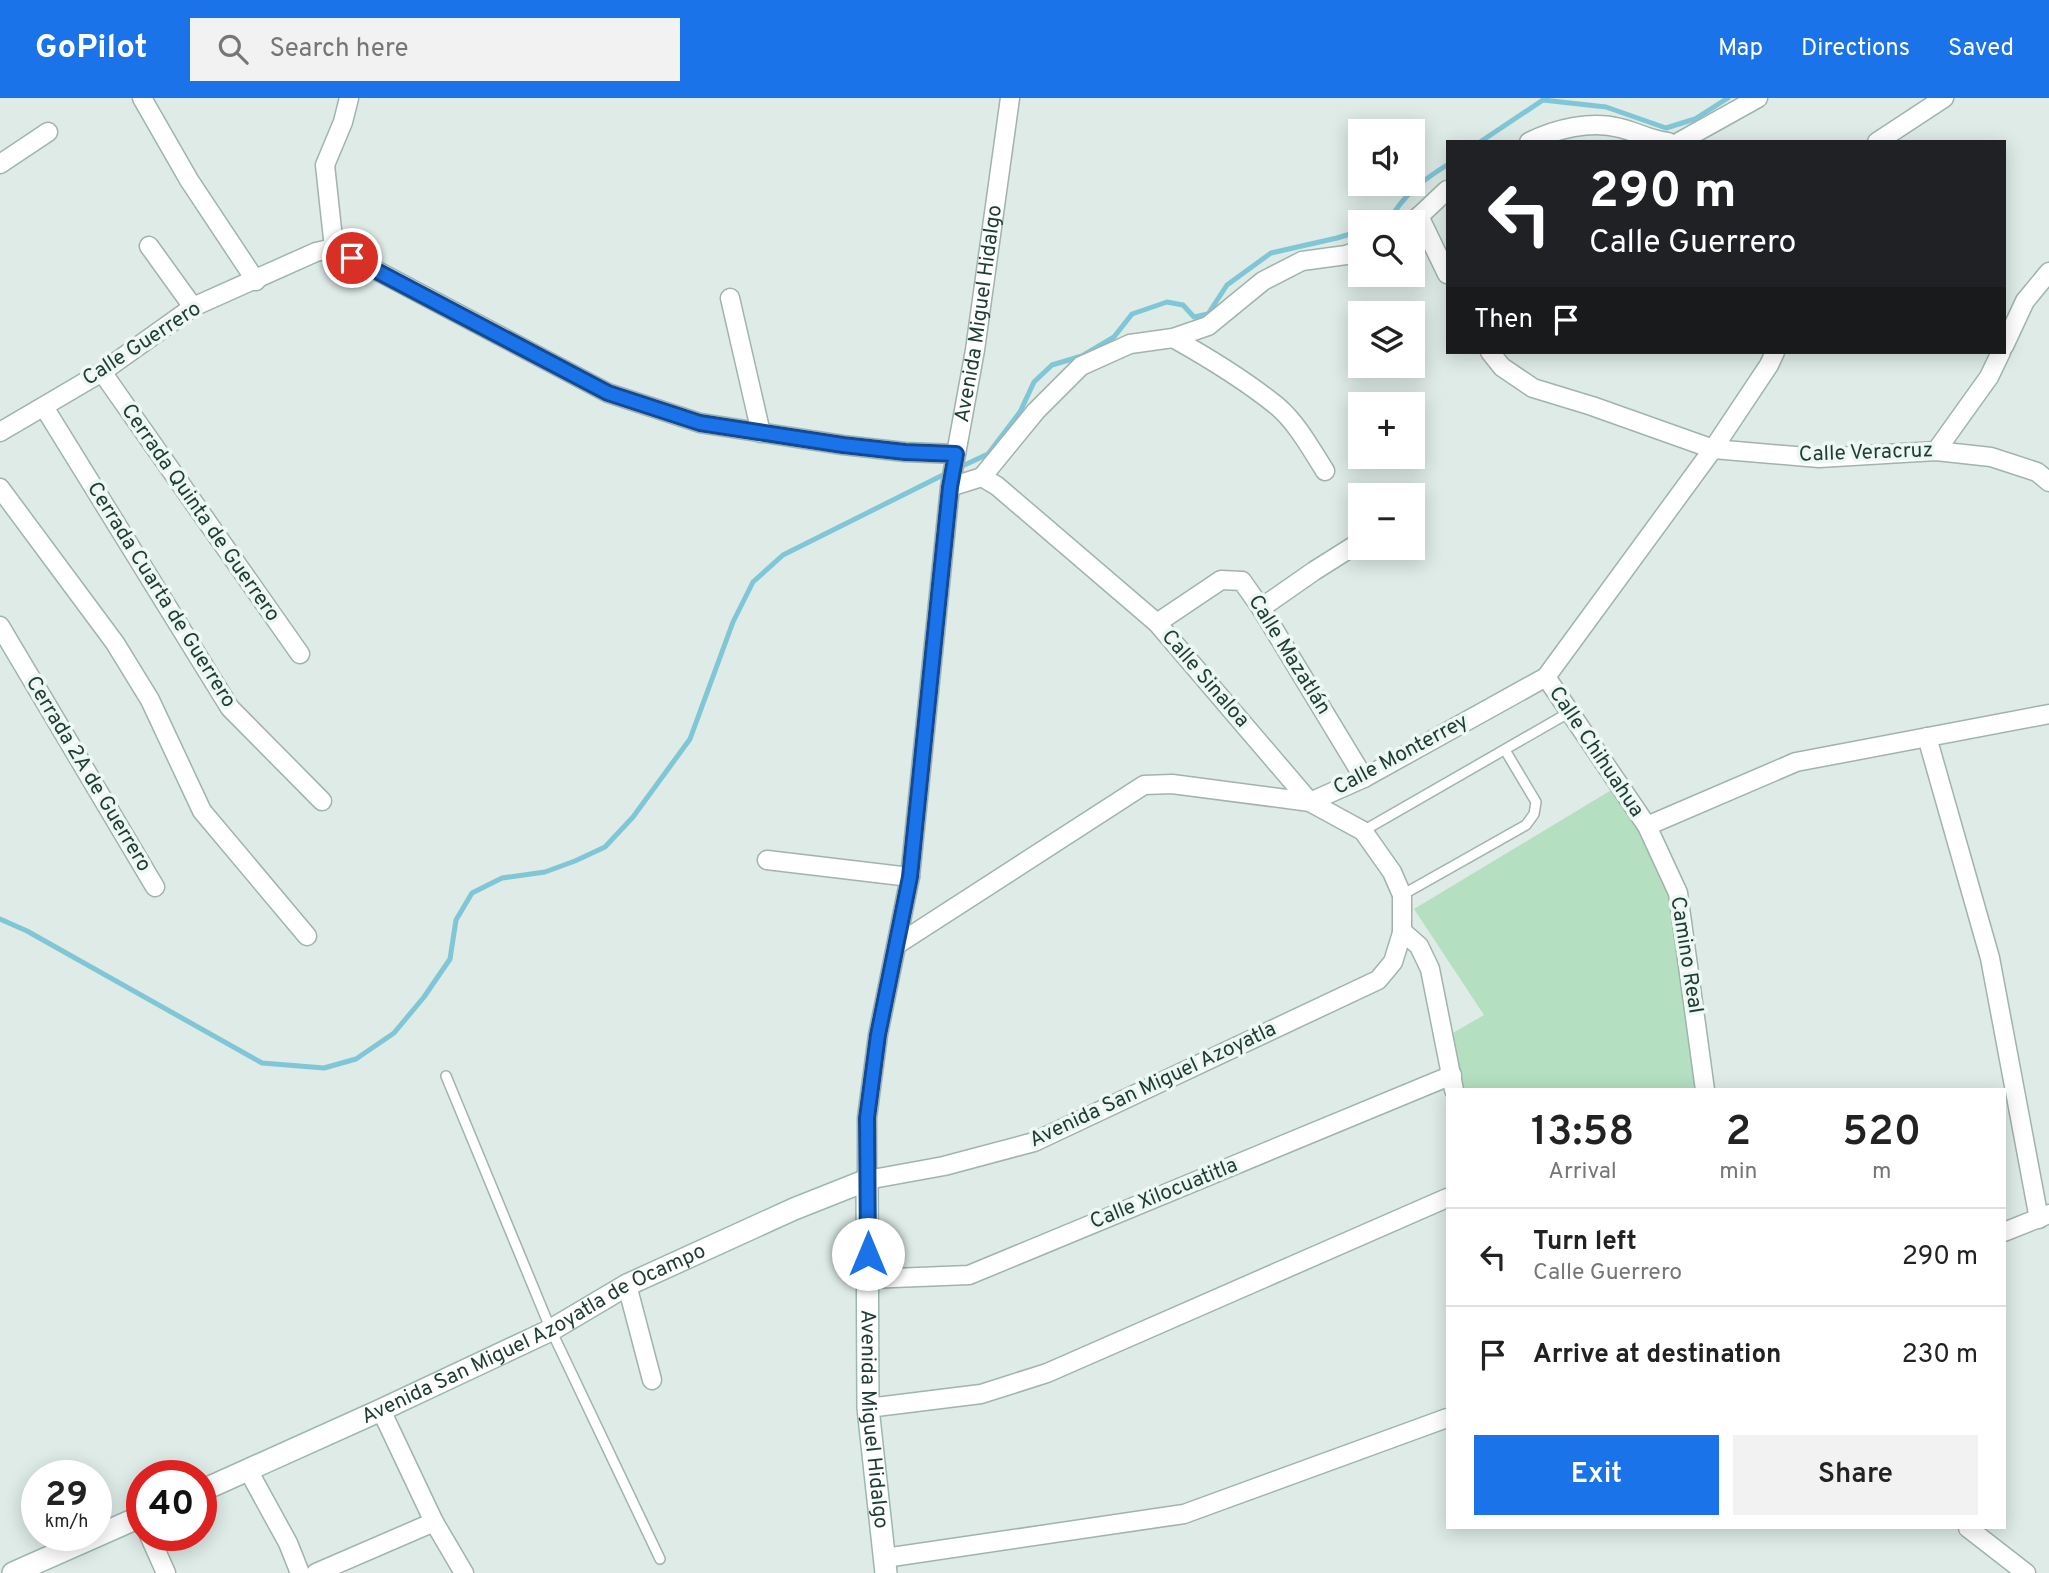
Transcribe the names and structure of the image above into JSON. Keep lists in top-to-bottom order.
{
  "streets": {
    "street": [
      "Avenida Miguel Hidalgo",
      "Calle Guerrero",
      "Calle Veracruz",
      "Cerrada Quinta de Guerrero",
      "Cerrada Cuarta de Guerrero",
      "Calle Mazatlán",
      "Calle Sinaloa",
      "Calle Chihuahua",
      "Calle Monterrey",
      "Cerrada 2A de Guerrero",
      "Camino Real",
      "Avenida San Miguel Azoyatla",
      "Calle Xilocuatitla",
      "Avenida San Miguel Azoyatla de Ocampo"
    ]
  },
  "crossings": [
    ["Avenida Miguel Hidalgo", "Calle Monterrey"],
    ["Avenida Miguel Hidalgo", "Avenida San Miguel Azoyatla"],
    ["Avenida Miguel Hidalgo", "Calle Xilocuatitla"],
    ["Avenida Miguel Hidalgo", "Avenida San Miguel Azoyatla de Ocampo"],
    ["Calle Guerrero", "Cerrada Quinta de Guerrero"],
    ["Calle Guerrero", "Cerrada Cuarta de Guerrero"],
    ["Calle Veracruz", "Calle Monterrey"],
    ["Calle Mazatlán", "Calle Sinaloa"],
    ["Calle Mazatlán", "Calle Monterrey"],
    ["Calle Sinaloa", "Calle Monterrey"],
    ["Calle Sinaloa", "Avenida San Miguel Azoyatla"],
    ["Calle Chihuahua", "Calle Monterrey"],
    ["Calle Chihuahua", "Camino Real"],
    ["Avenida San Miguel Azoyatla", "Avenida San Miguel Azoyatla de Ocampo"]
  ],
  "page": {
    "header": "GoPilot",
    "search": "Search here",
    "nav": ["Map", "Directions", "Saved"],
    "map_buttons": ["+", "−"],
    "turn": ["290 m", "Calle Guerrero"],
    "then": "Then",
    "eta": [
      "13:58",
      "Arrival",
      "2",
      "min",
      "520",
      "m"
    ],
    "list": [
      {
        "name": "Turn left",
        "note": "Calle Guerrero",
        "value": "290 m"
      },
      {
        "name": "Arrive at destination",
        "value": "230 m"
      }
    ],
    "buttons": ["Exit", "Share"],
    "speed": "29 km/h",
    "limit": "40"
  }
}
